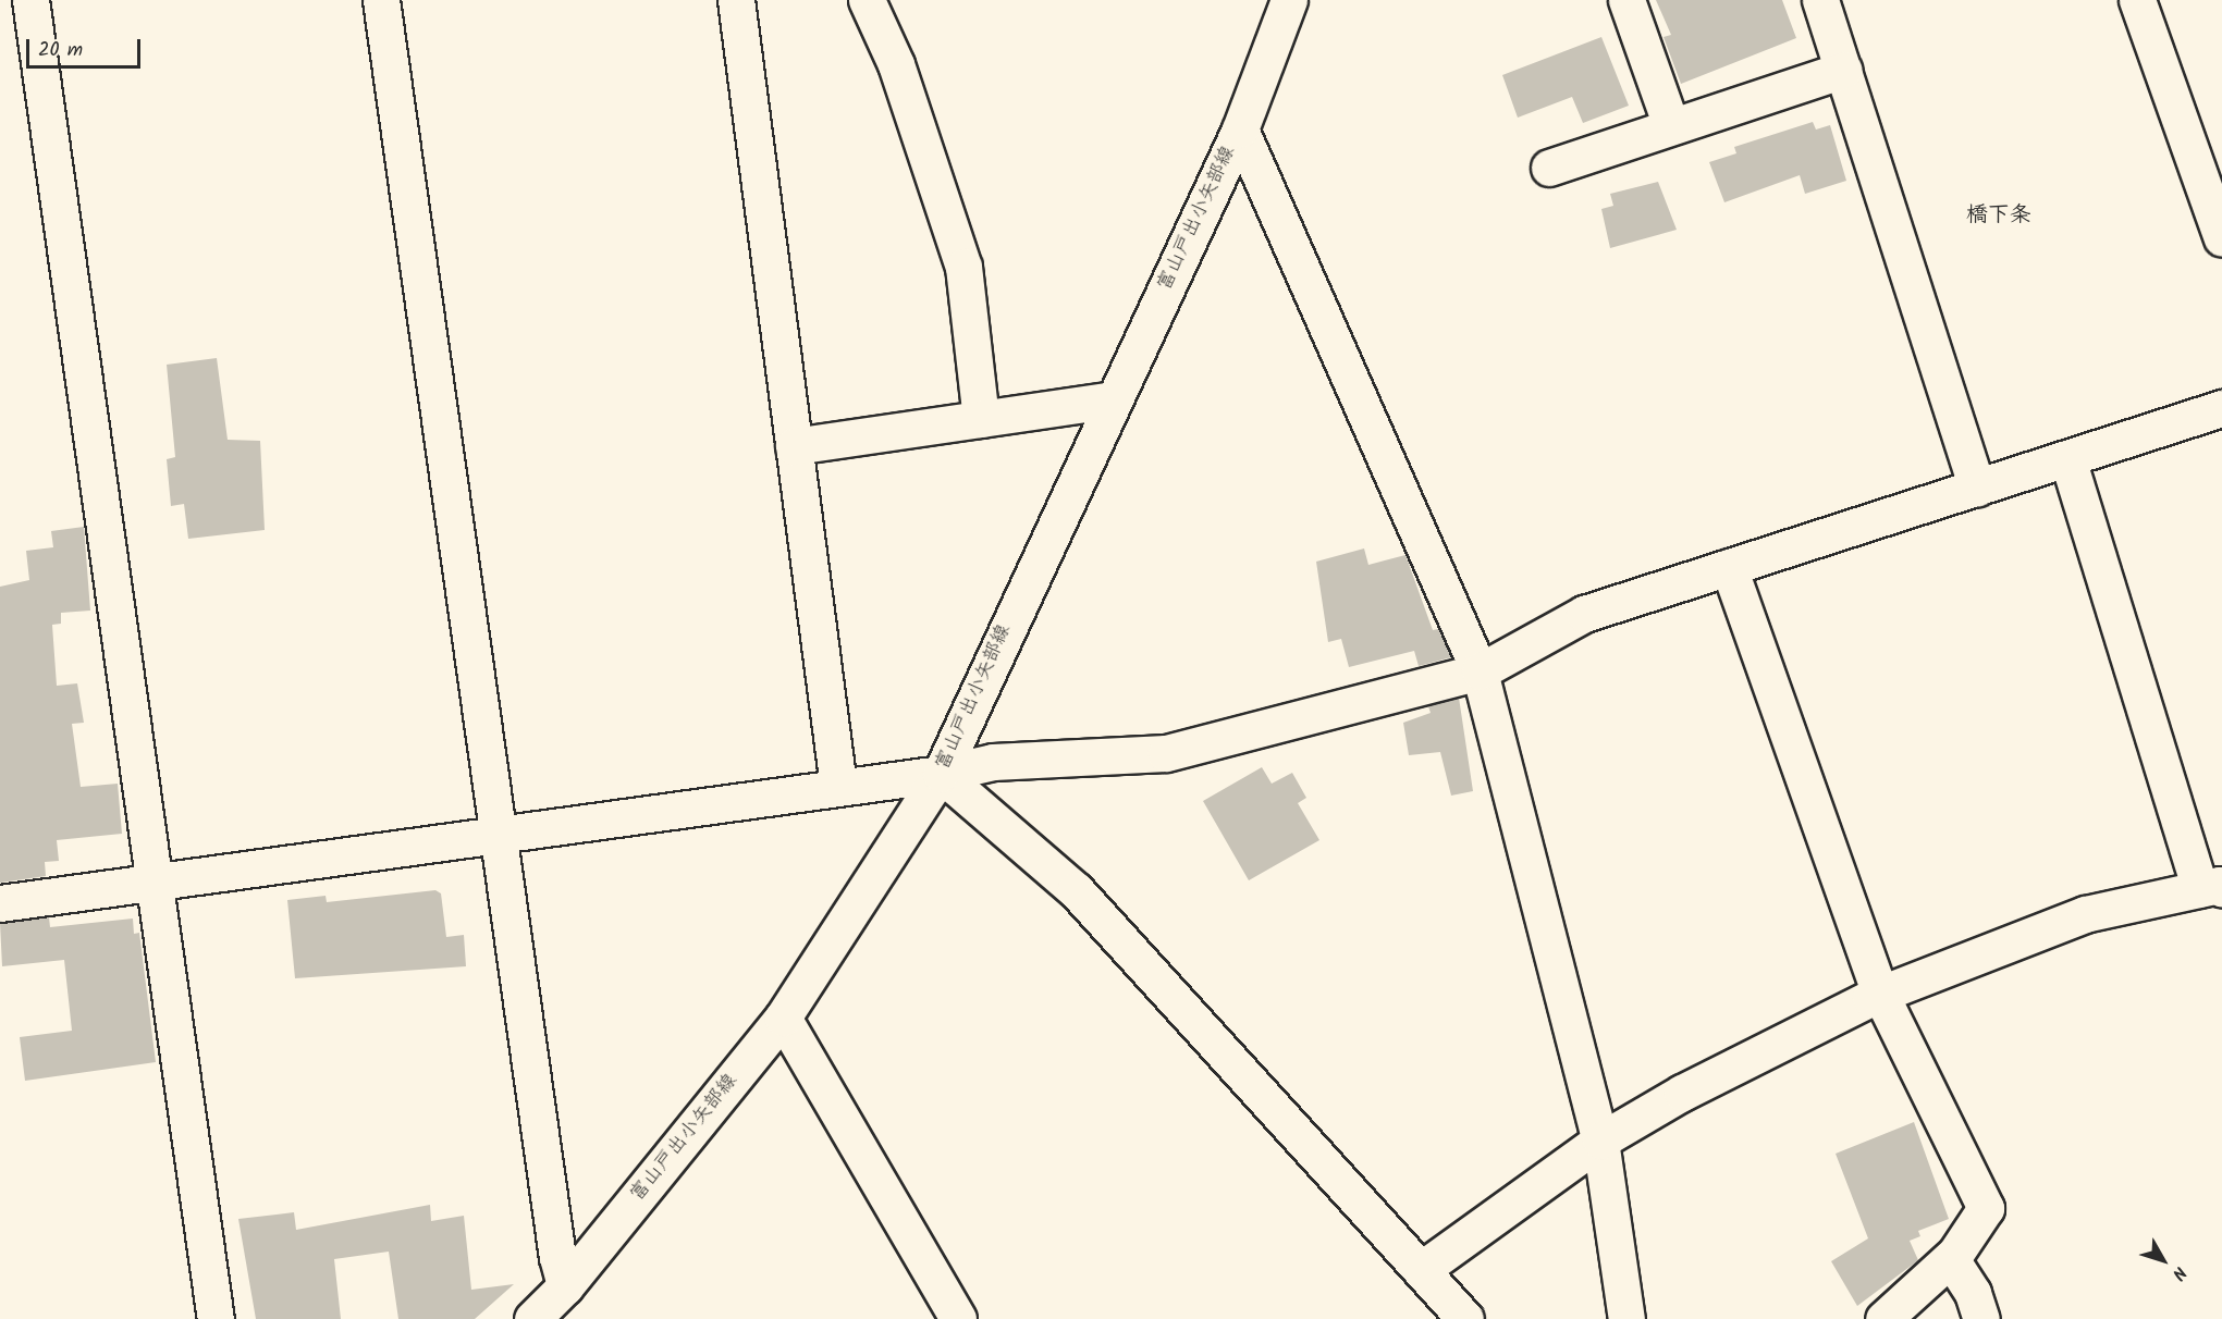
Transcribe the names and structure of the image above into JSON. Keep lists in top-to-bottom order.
{
  "streets": {
    "street": ["富山戸出小矢部線"]
  },
  "districts": ["橋下条"],
  "scale_bar": "20 m",
  "north": "bottom right"
}
